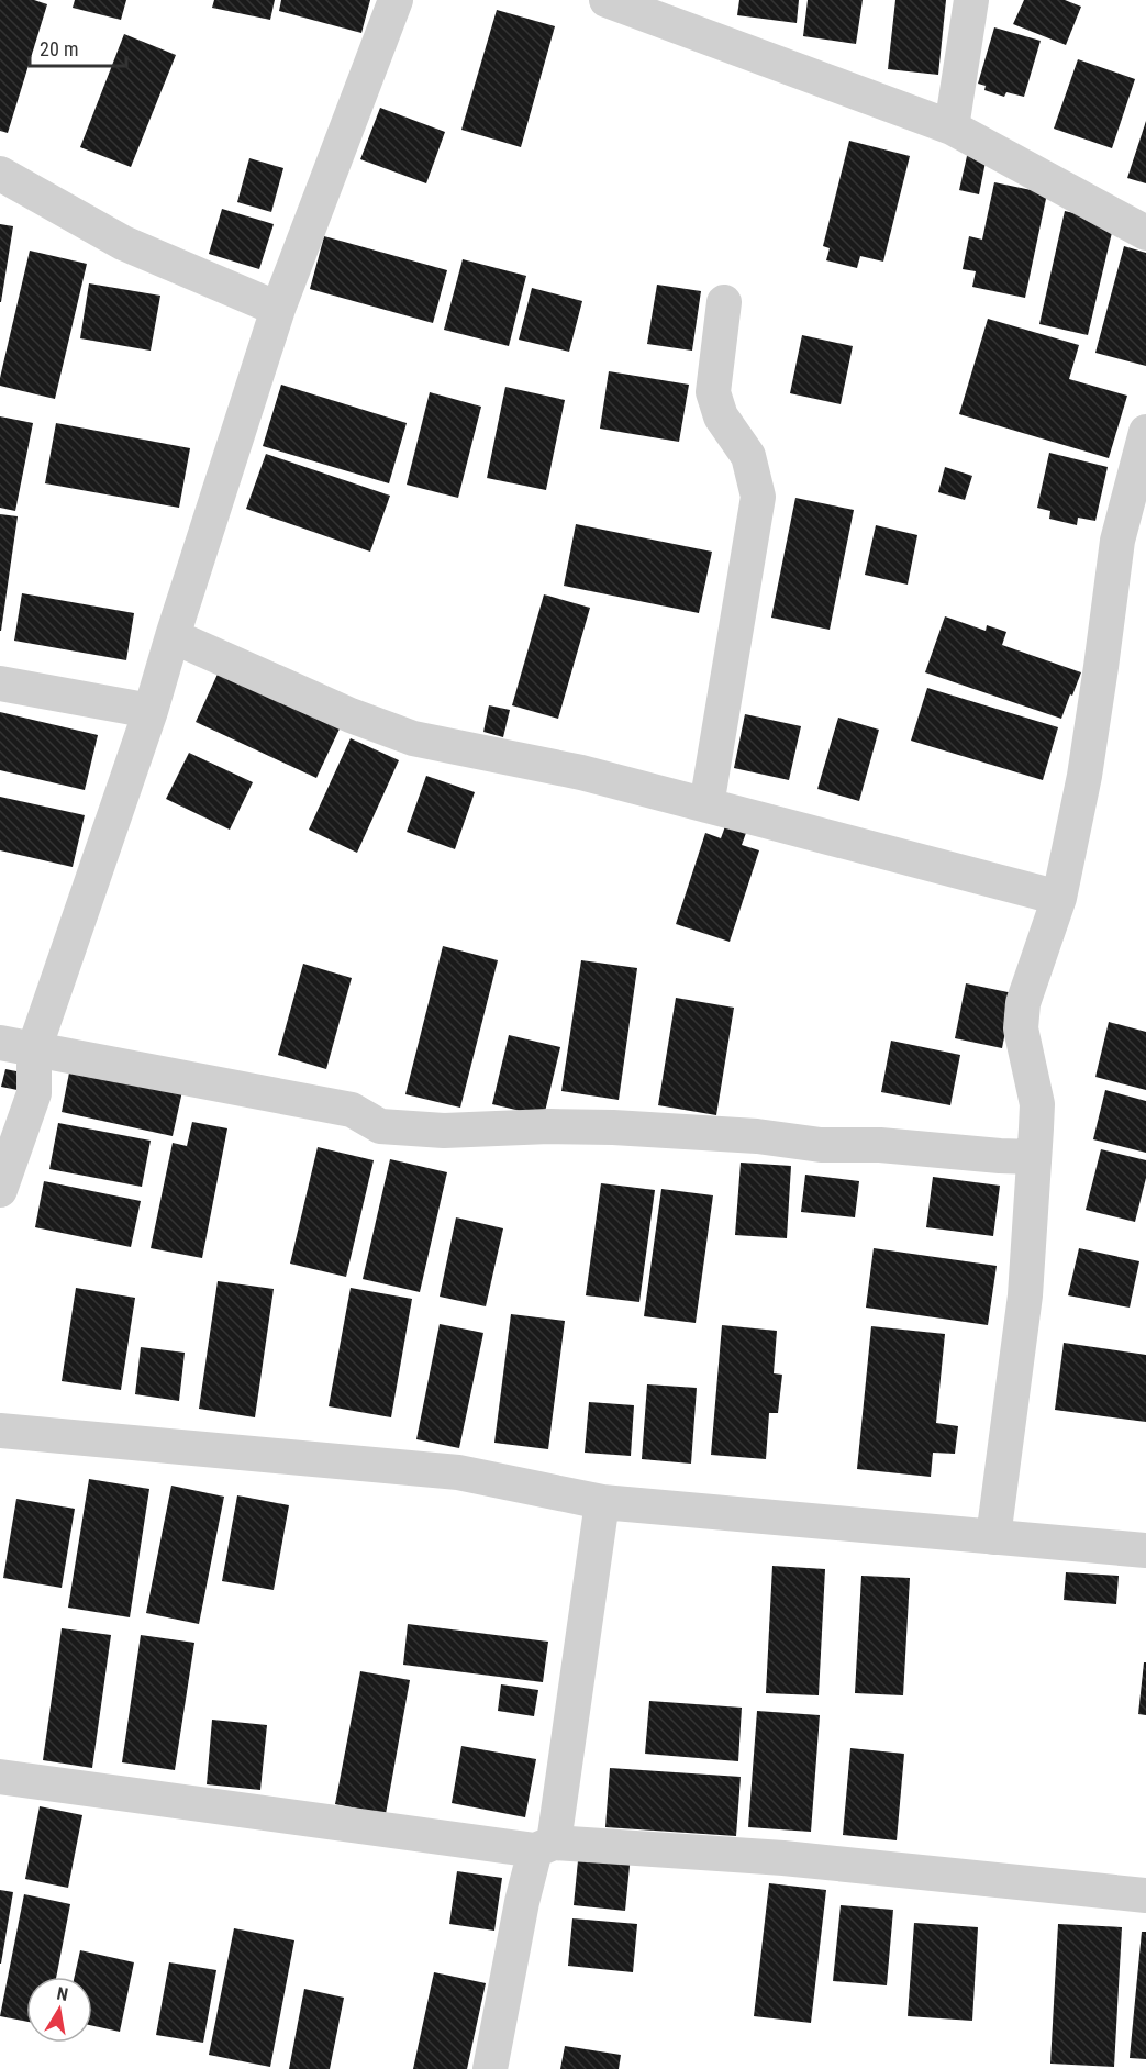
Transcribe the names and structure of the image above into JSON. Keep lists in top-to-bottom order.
{
  "scale_bar": "20 m",
  "north": "top"
}
